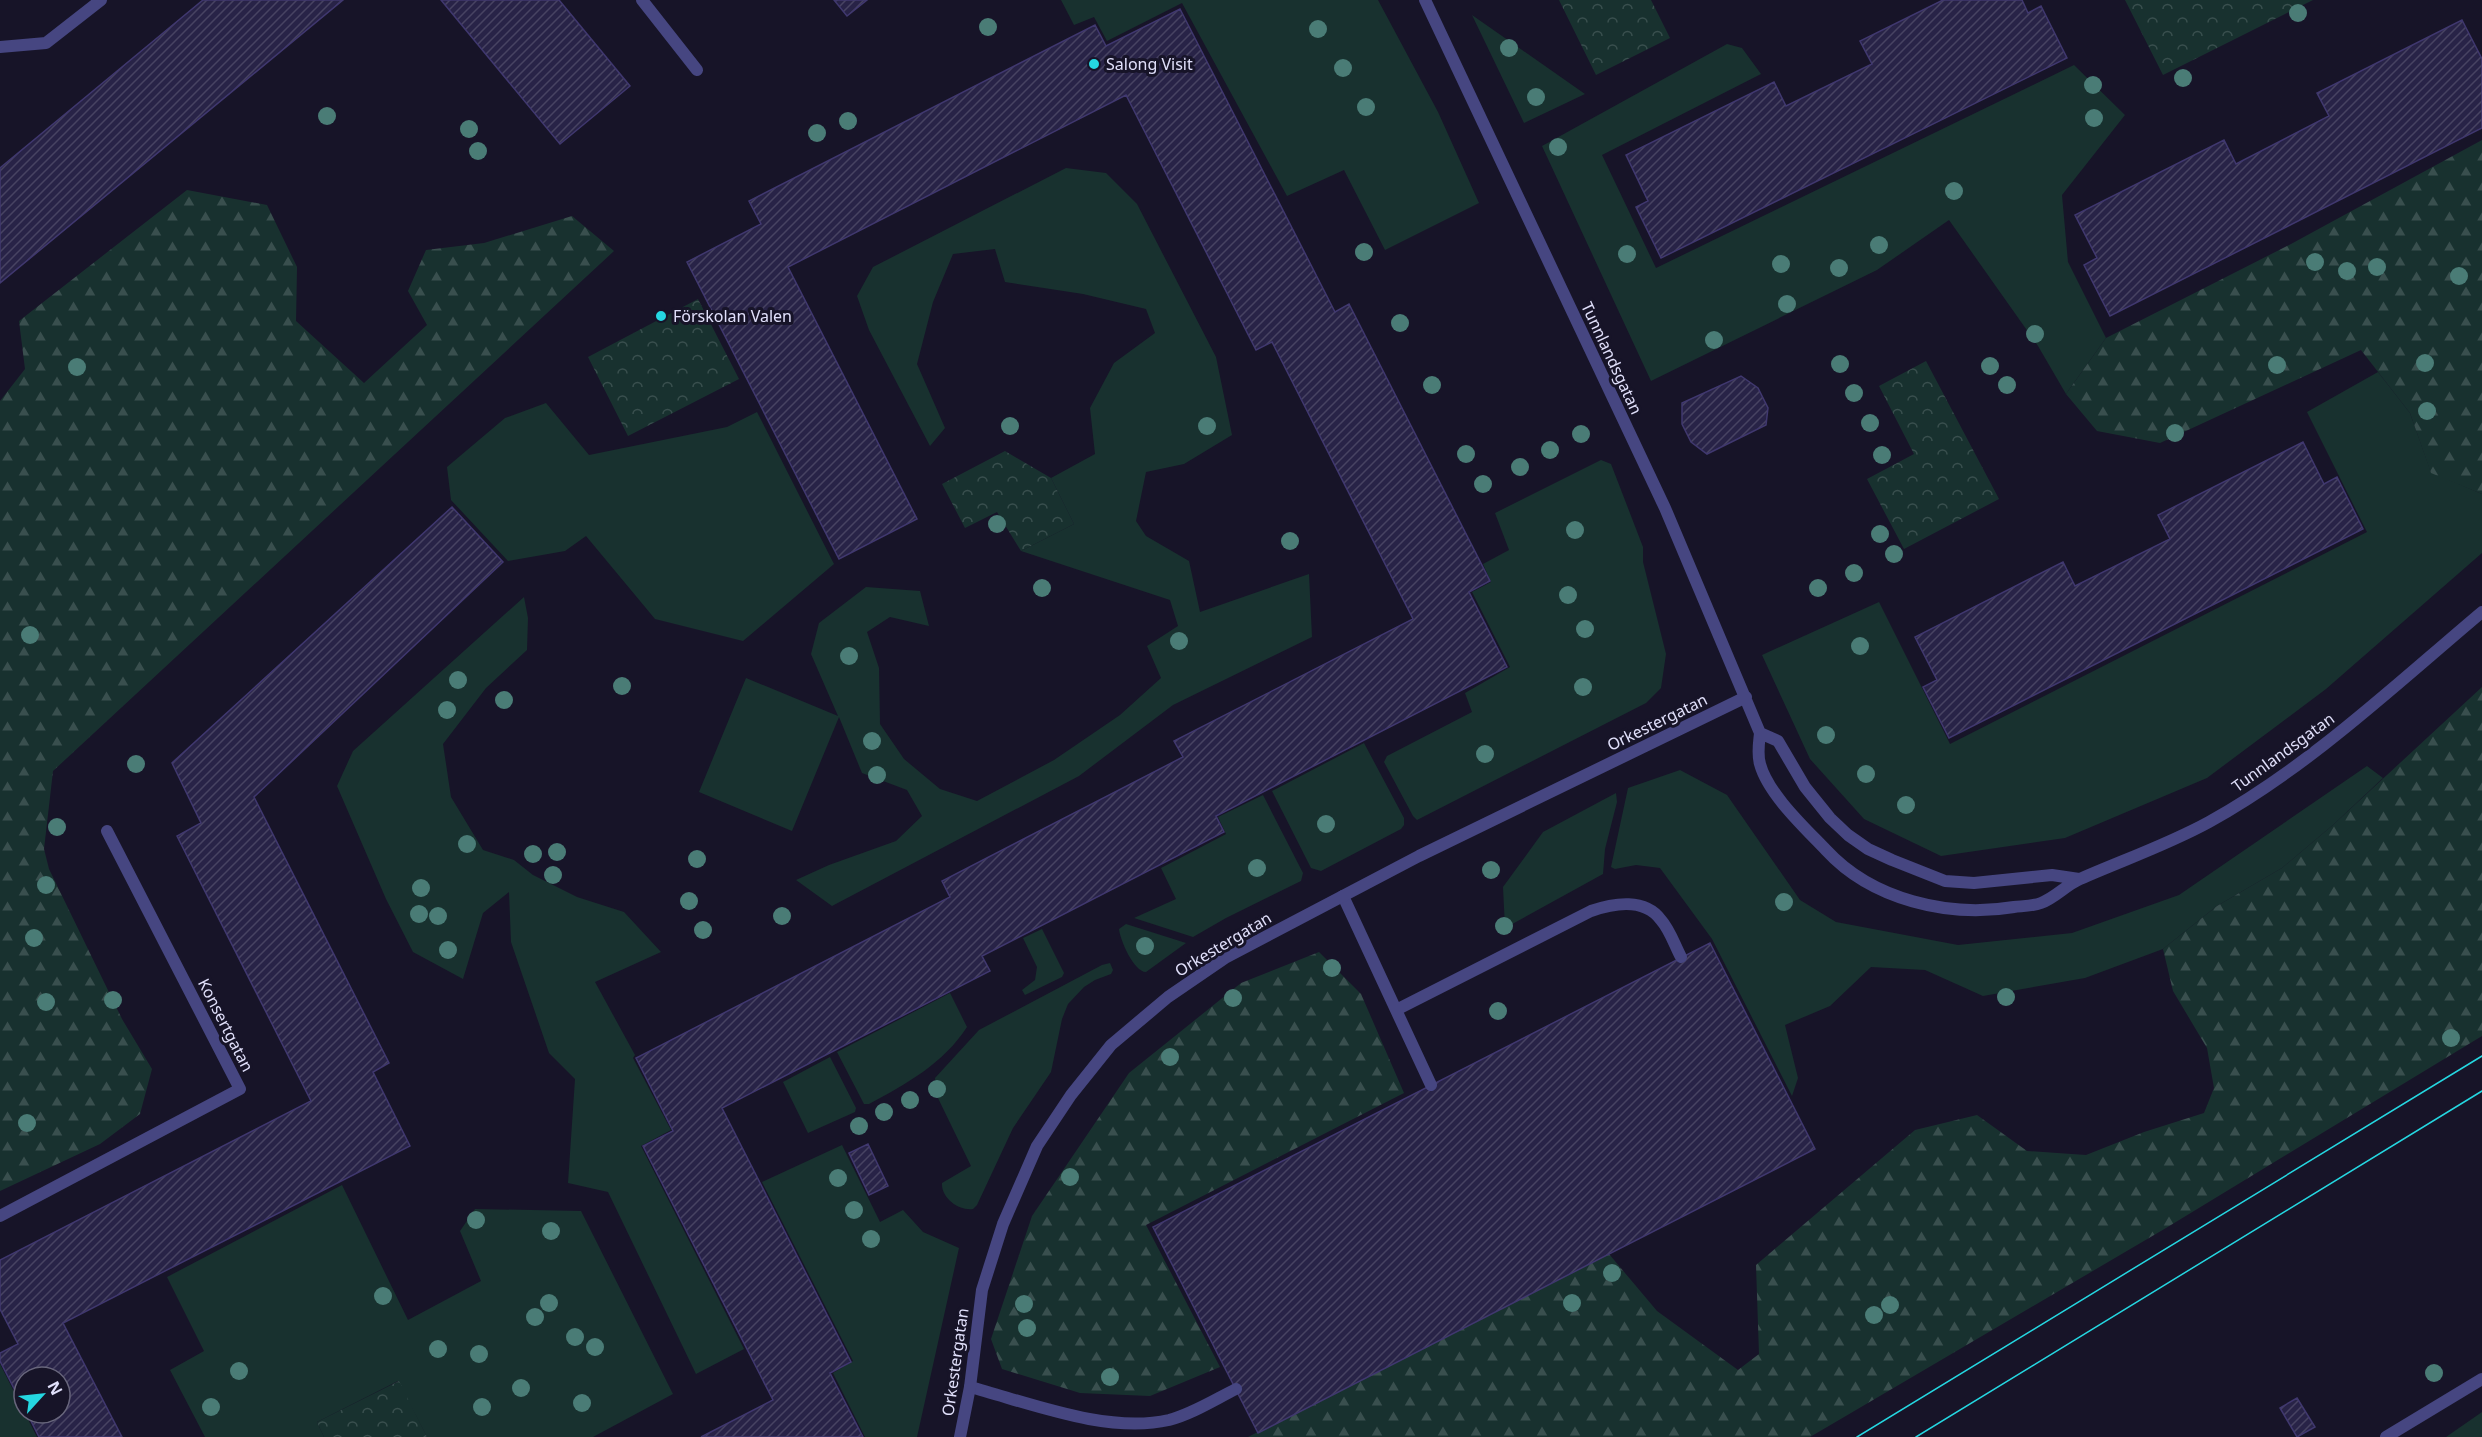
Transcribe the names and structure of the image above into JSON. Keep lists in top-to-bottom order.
{
  "streets": {
    "street": ["Tunnlandsgatan", "Orkestergatan", "Konsertgatan"]
  },
  "crossings": [
    ["Tunnlandsgatan", "Orkestergatan"]
  ],
  "places": ["Salong Visit", "Förskolan Valen"],
  "north": "top right"
}
